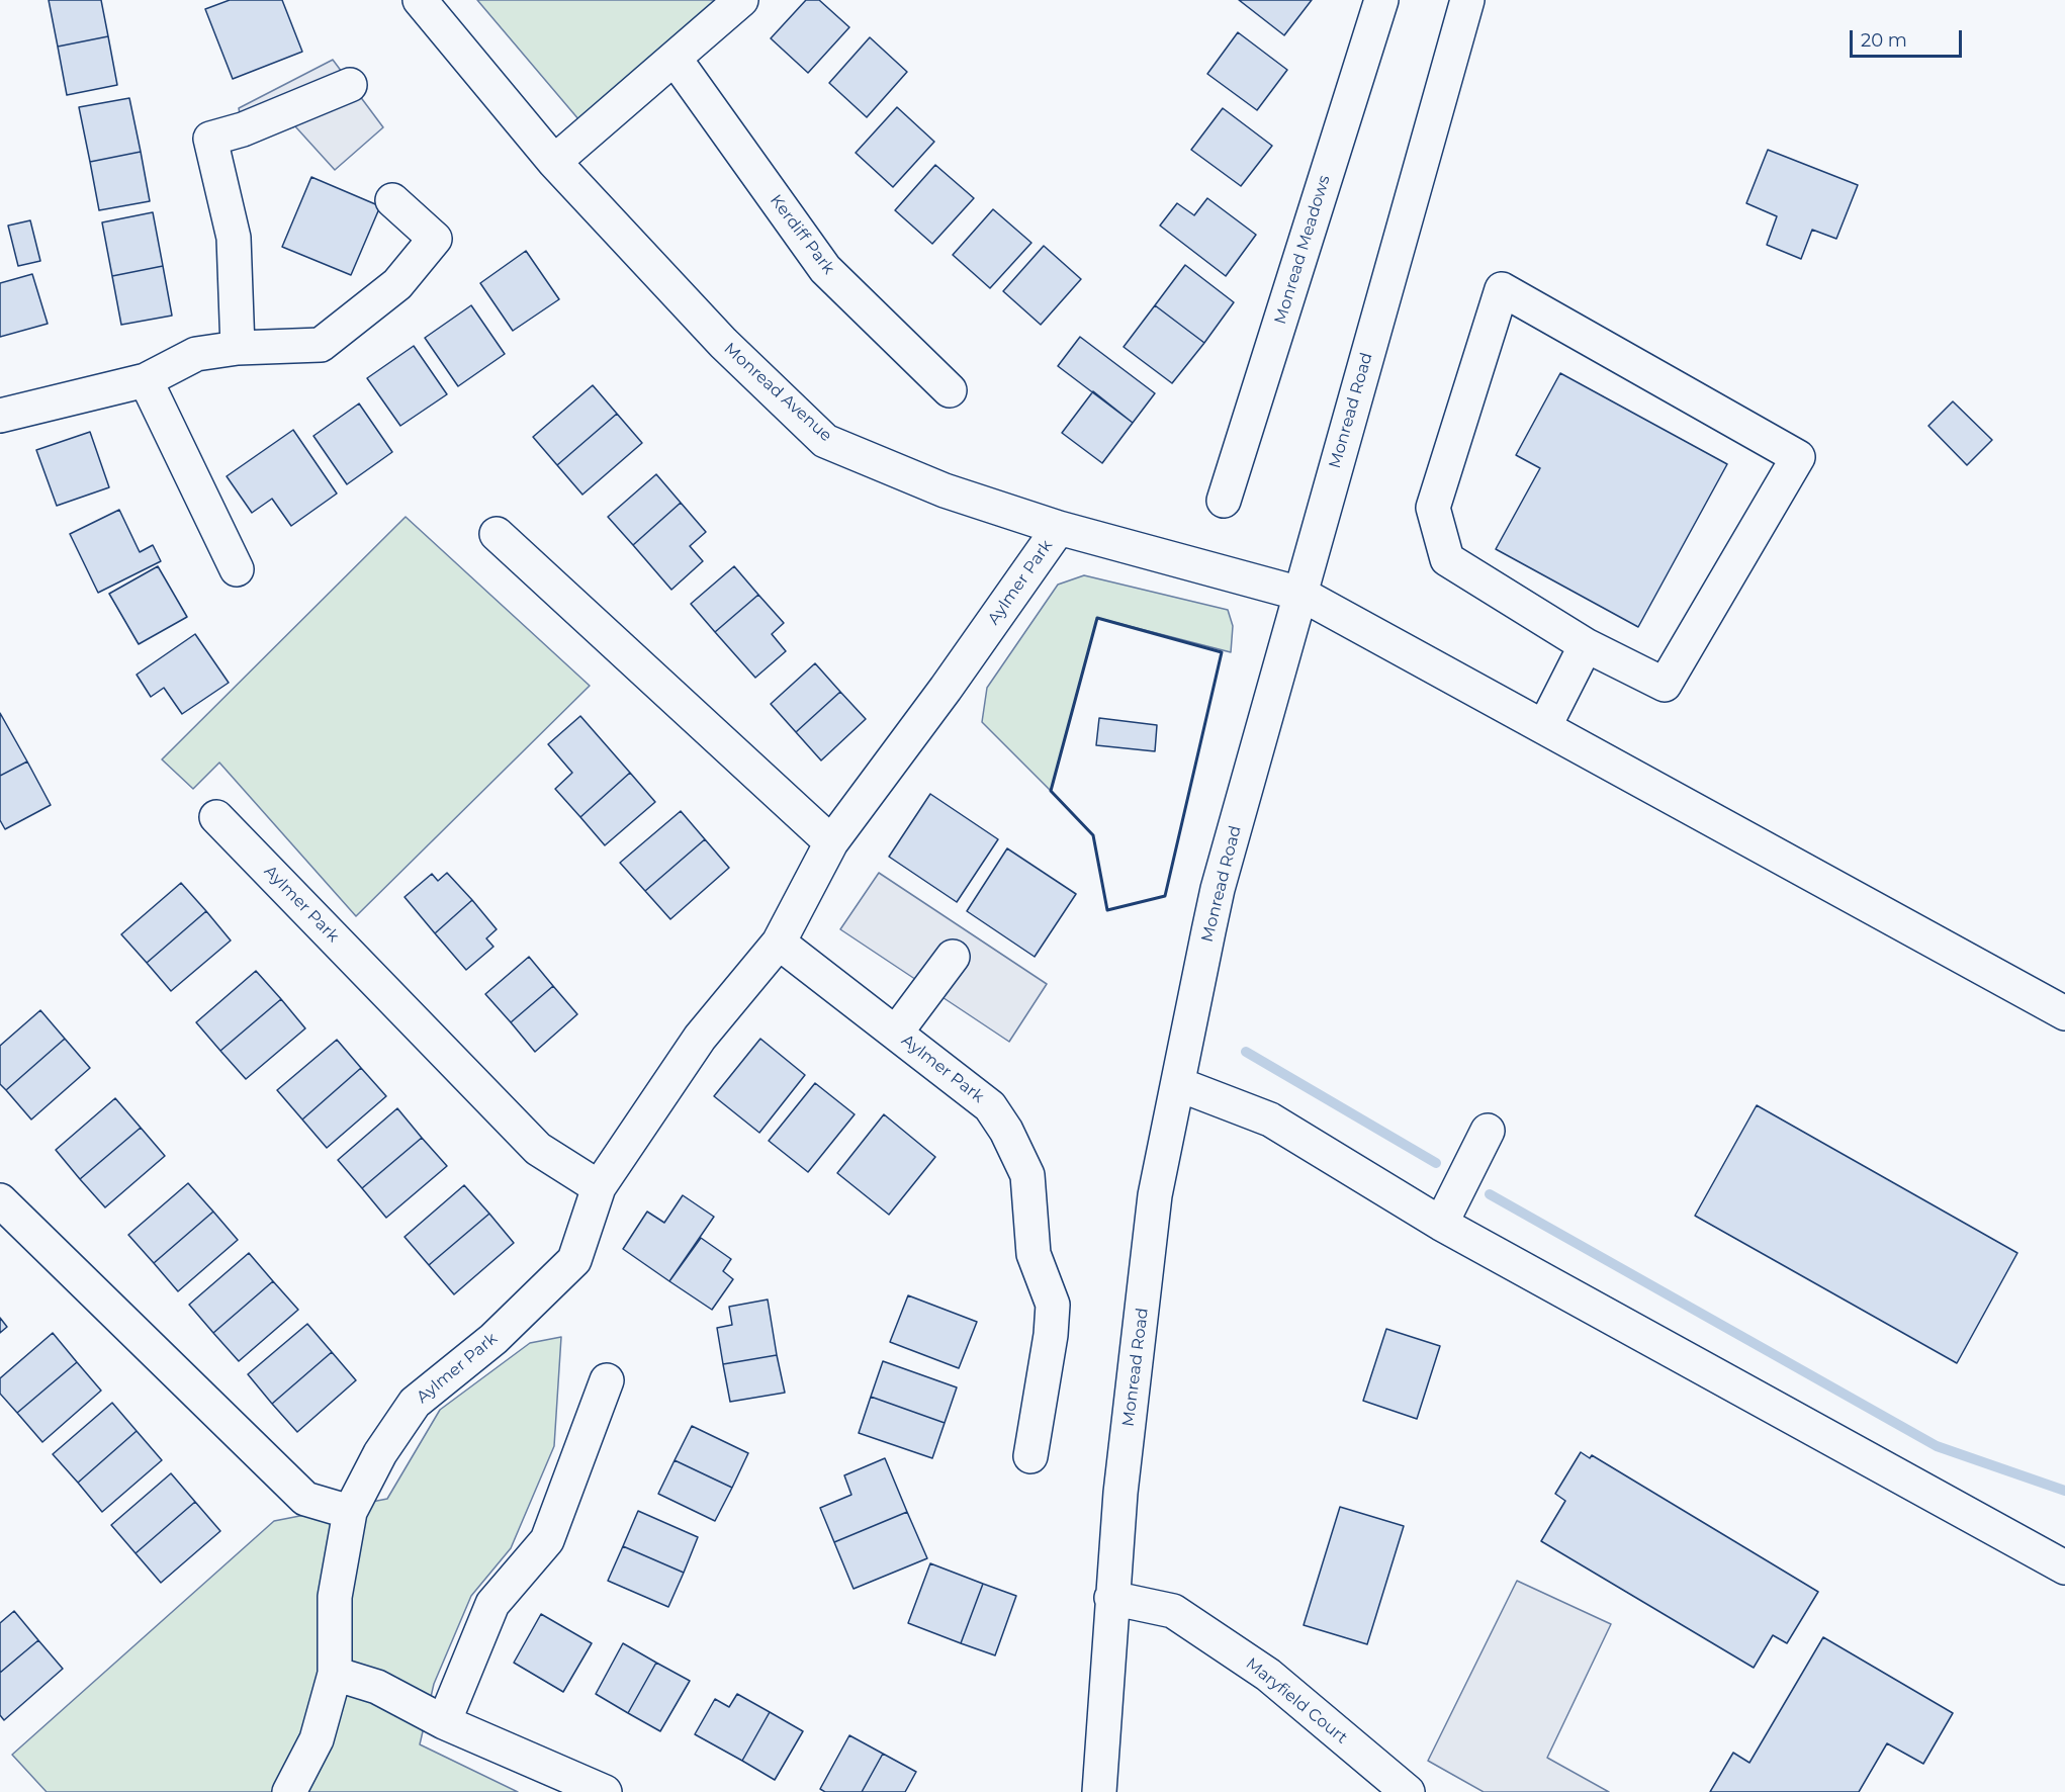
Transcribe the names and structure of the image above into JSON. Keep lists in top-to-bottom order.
{
  "streets": {
    "street": [
      "Kerdiff Park",
      "Monread Meadows",
      "Monread Avenue",
      "Monread Road",
      "Aylmer Park",
      "Maryfield Court"
    ]
  },
  "crossings": [
    ["Monread Avenue", "Monread Road"],
    ["Monread Avenue", "Aylmer Park"],
    ["Monread Road", "Maryfield Court"]
  ],
  "scale_bar": "20 m"
}
